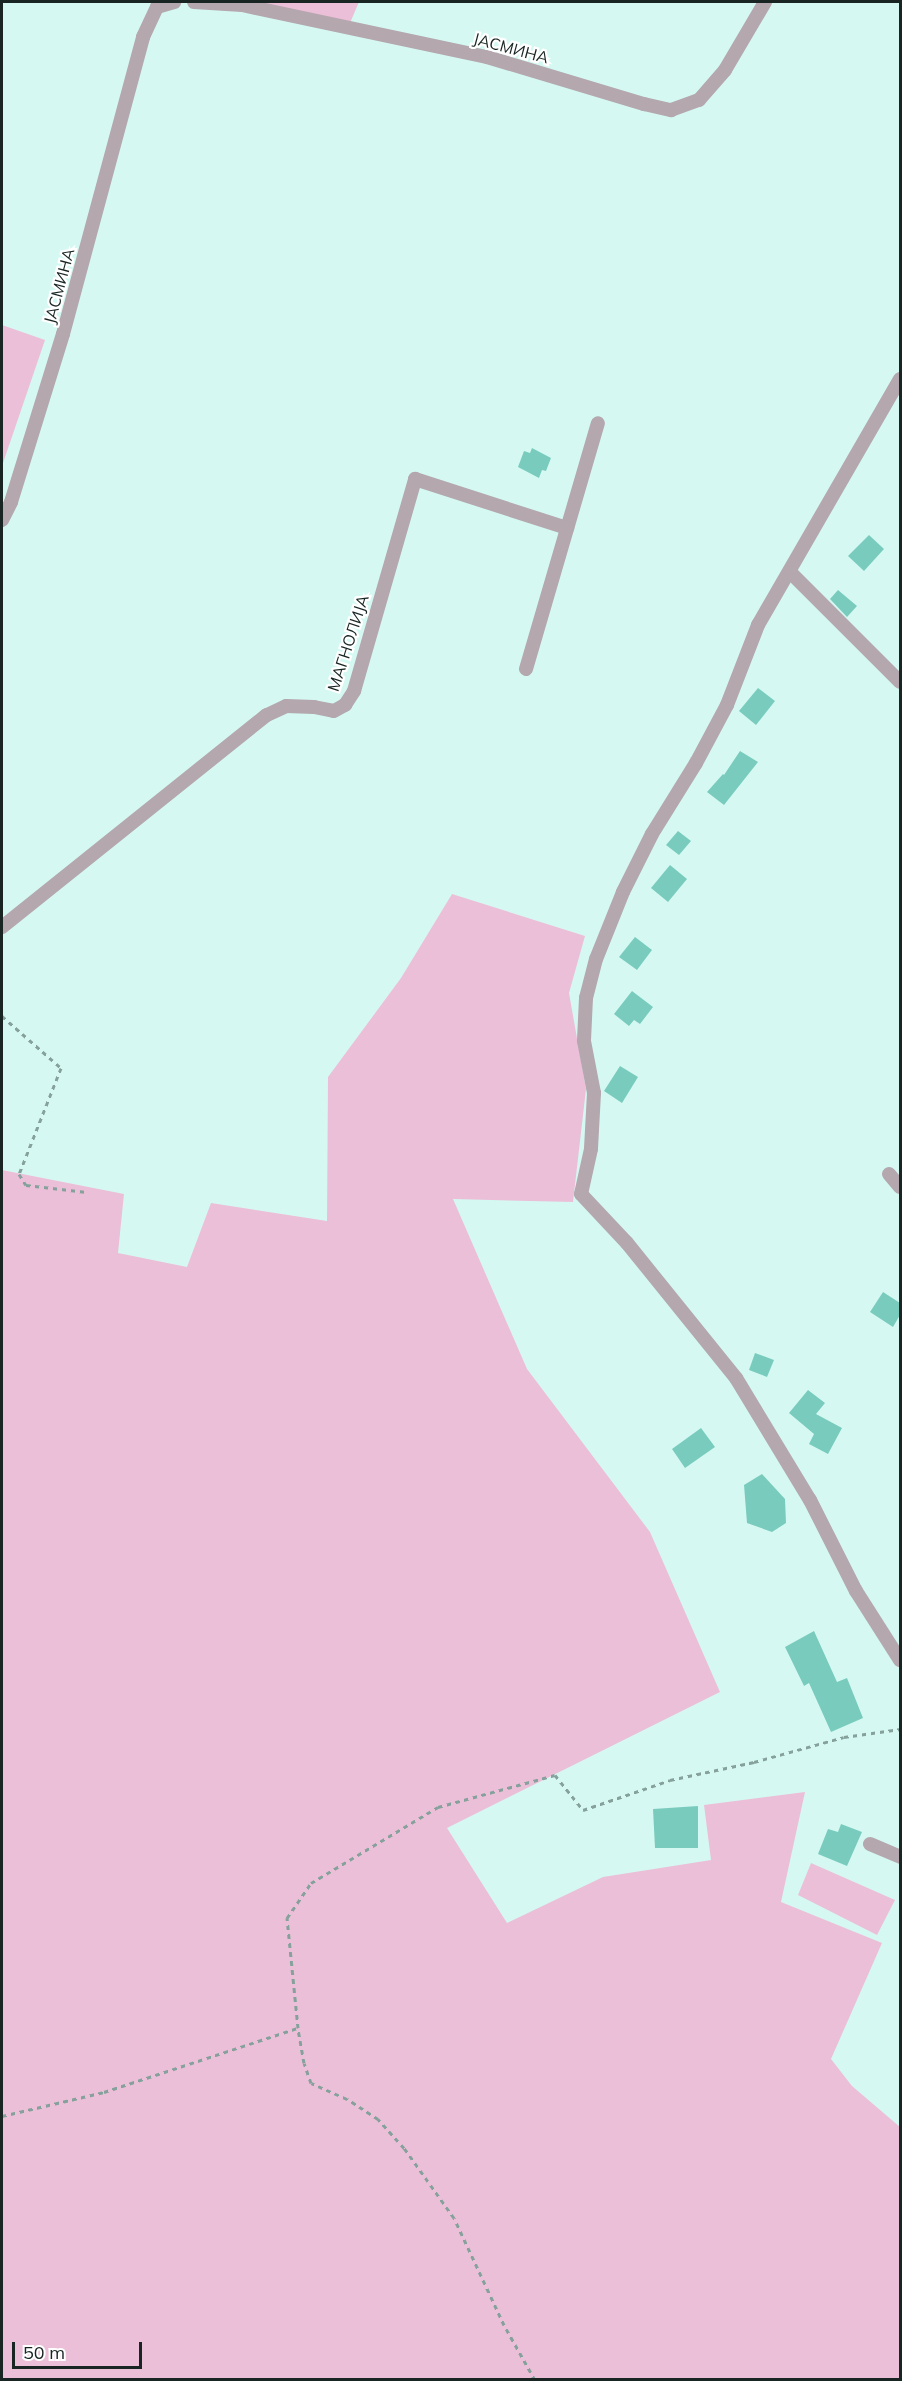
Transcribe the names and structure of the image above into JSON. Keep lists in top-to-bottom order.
{
  "streets": {
    "street": ["ЈАСМИНА", "МАГНОЛИЈА"]
  },
  "scale_bar": "50 m"
}
